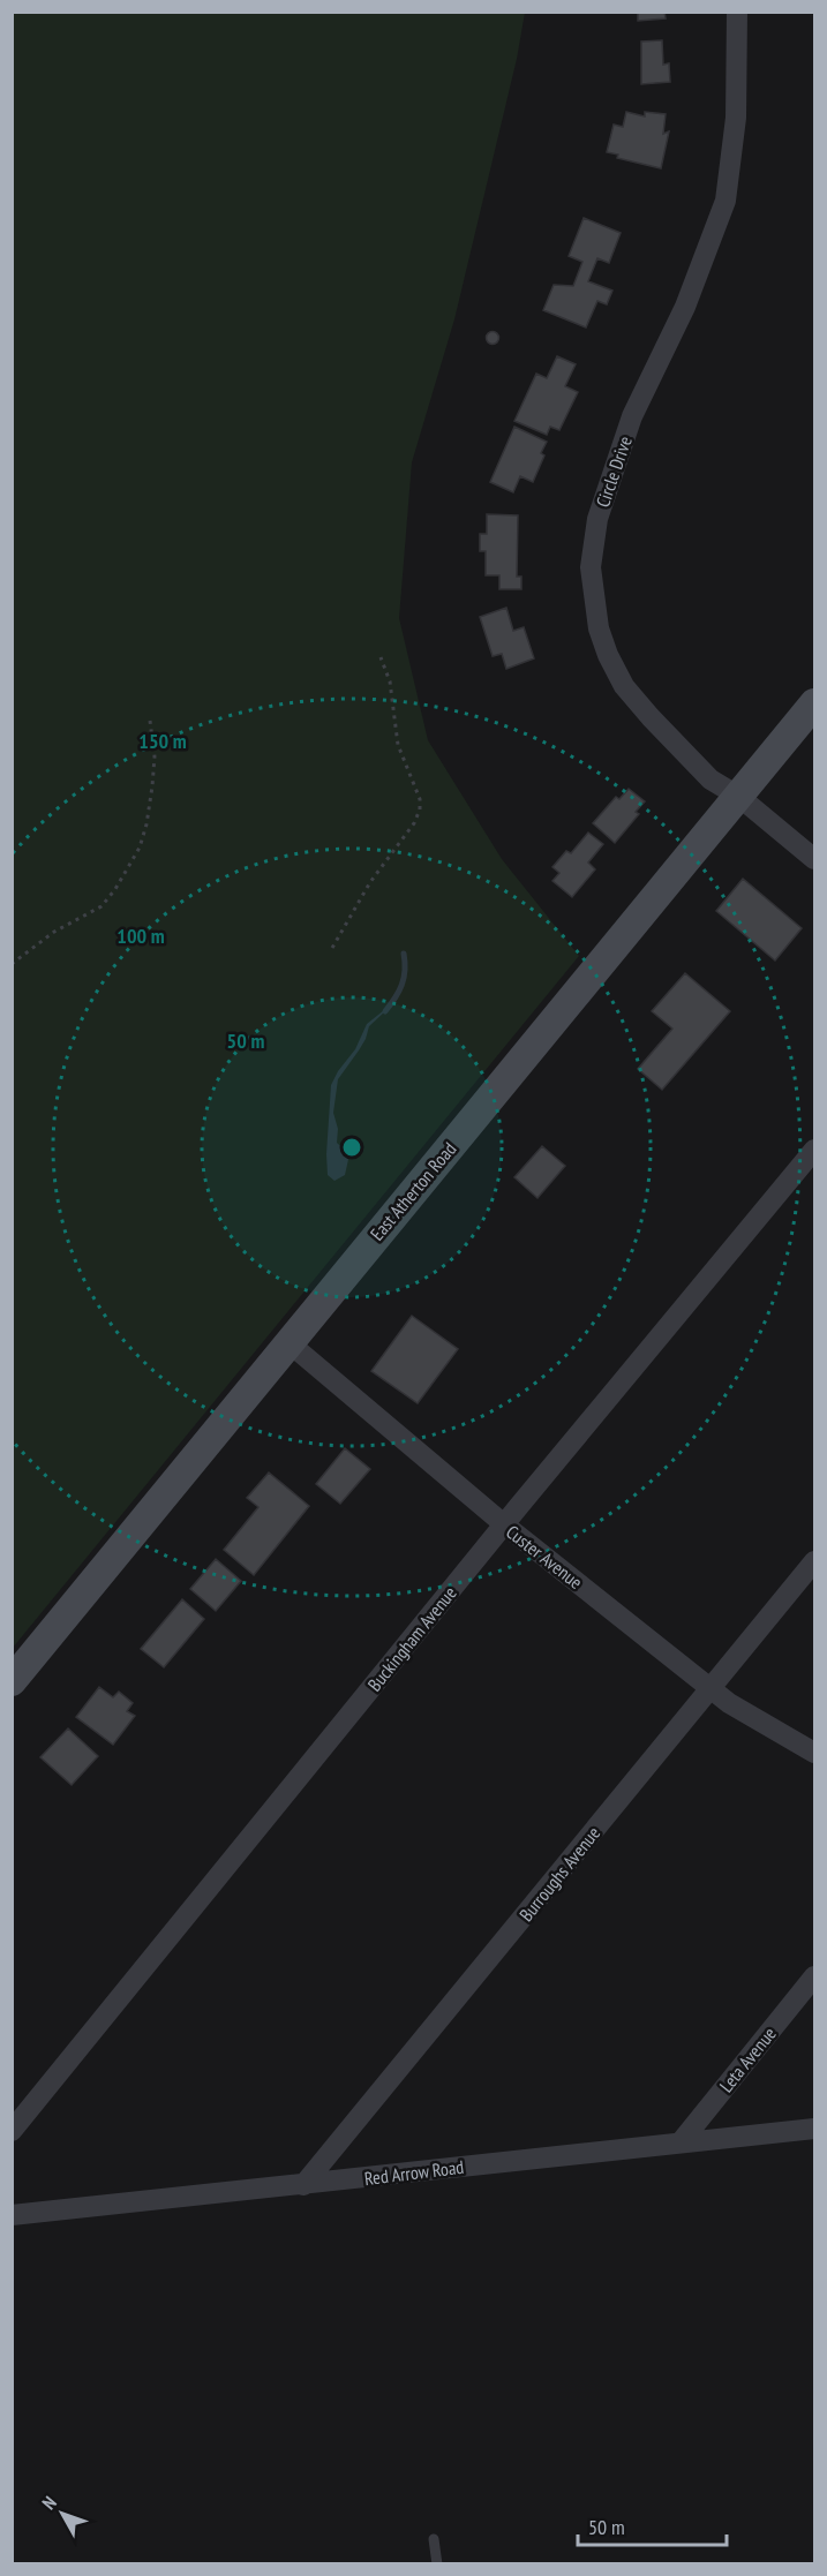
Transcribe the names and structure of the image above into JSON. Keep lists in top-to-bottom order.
{
  "streets": {
    "street": [
      "Circle Drive",
      "East Atherton Road",
      "Custer Avenue",
      "Buckingham Avenue",
      "Burroughs Avenue",
      "Leta Avenue",
      "Red Arrow Road"
    ]
  },
  "crossings": [
    ["Circle Drive", "East Atherton Road"],
    ["East Atherton Road", "Custer Avenue"],
    ["Custer Avenue", "Buckingham Avenue"],
    ["Custer Avenue", "Burroughs Avenue"],
    ["Burroughs Avenue", "Red Arrow Road"],
    ["Leta Avenue", "Red Arrow Road"]
  ],
  "scale_bar": "50 m",
  "north": "top left",
  "rings": ["150 m", "100 m", "50 m"]
}
